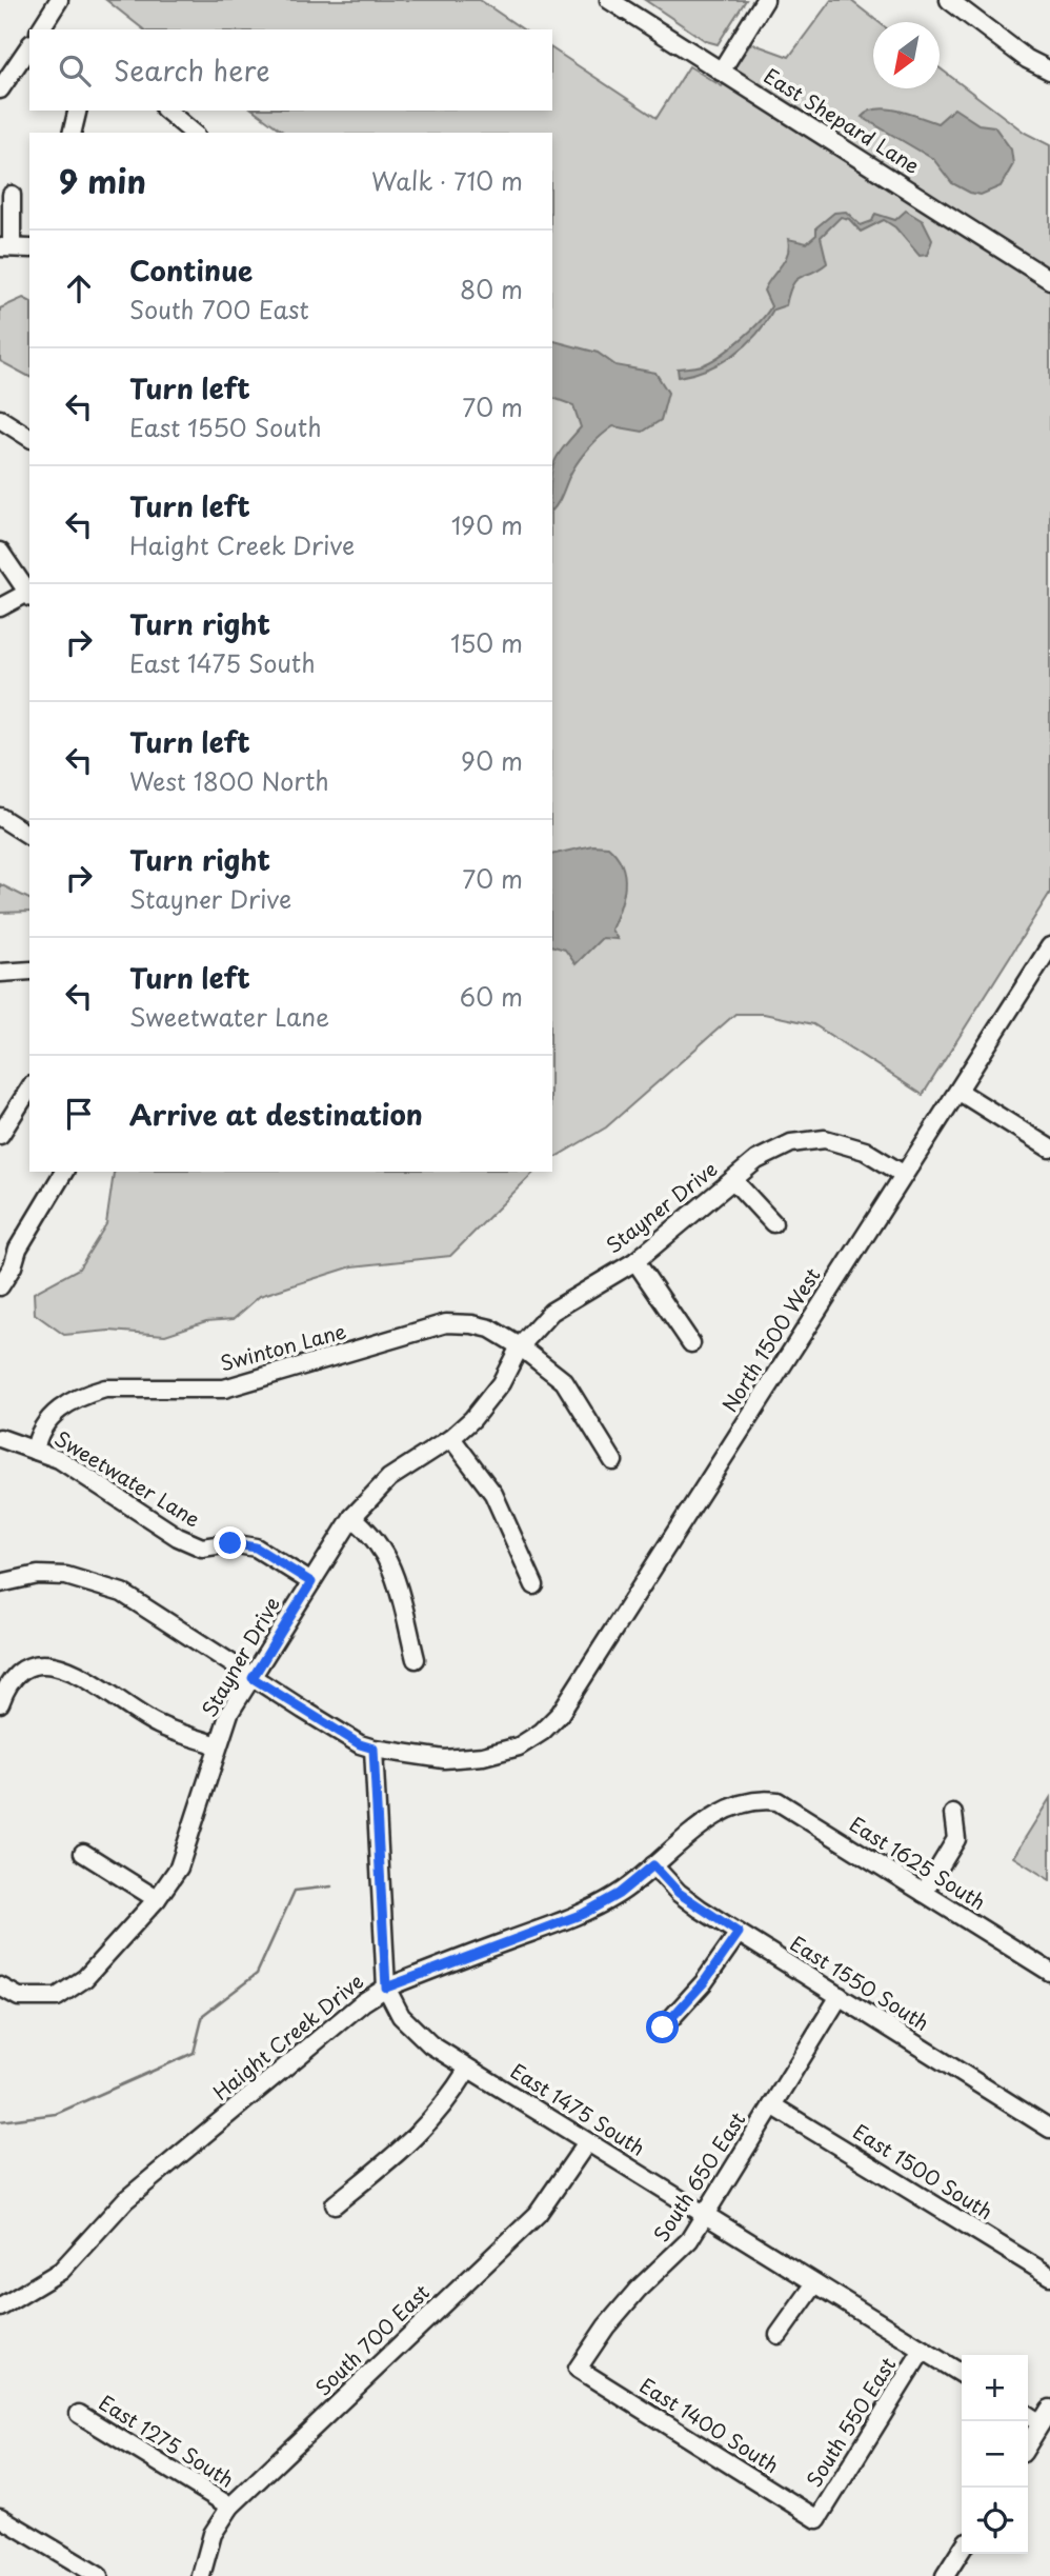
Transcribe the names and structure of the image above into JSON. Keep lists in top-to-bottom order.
{
  "streets": {
    "street": [
      "East Shepard Lane",
      "Stayner Drive",
      "North 1500 West",
      "Swinton Lane",
      "Sweetwater Lane",
      "East 1625 South",
      "East 1550 South",
      "Haight Creek Drive",
      "East 1475 South",
      "East 1500 South",
      "South 650 East",
      "South 700 East",
      "South 550 East",
      "East 1400 South",
      "East 1275 South"
    ]
  },
  "crossings": [
    ["Stayner Drive", "North 1500 West"],
    ["Stayner Drive", "Swinton Lane"],
    ["Stayner Drive", "Sweetwater Lane"],
    ["North 1500 West", "East 1475 South"],
    ["Swinton Lane", "Sweetwater Lane"],
    ["East 1625 South", "Haight Creek Drive"],
    ["East 1550 South", "Haight Creek Drive"],
    ["East 1550 South", "South 650 East"],
    ["Haight Creek Drive", "East 1475 South"],
    ["East 1475 South", "South 650 East"],
    ["East 1475 South", "South 700 East"],
    ["East 1475 South", "South 550 East"],
    ["East 1500 South", "South 650 East"],
    ["South 650 East", "East 1400 South"],
    ["South 700 East", "East 1275 South"],
    ["South 550 East", "East 1400 South"]
  ],
  "north": "bottom left",
  "page": {
    "search": "Search here",
    "heading": ["9 min", "Walk · 710 m"],
    "list": [
      ["Continue", "South 700 East", "80 m"],
      ["Turn left", "East 1550 South", "70 m"],
      ["Turn left", "Haight Creek Drive", "190 m"],
      ["Turn right", "East 1475 South", "150 m"],
      ["Turn left", "West 1800 North", "90 m"],
      ["Turn right", "Stayner Drive", "70 m"],
      ["Turn left", "Sweetwater Lane", "60 m"],
      "Arrive at destination"
    ],
    "map_buttons": ["+", "−"]
  }
}
